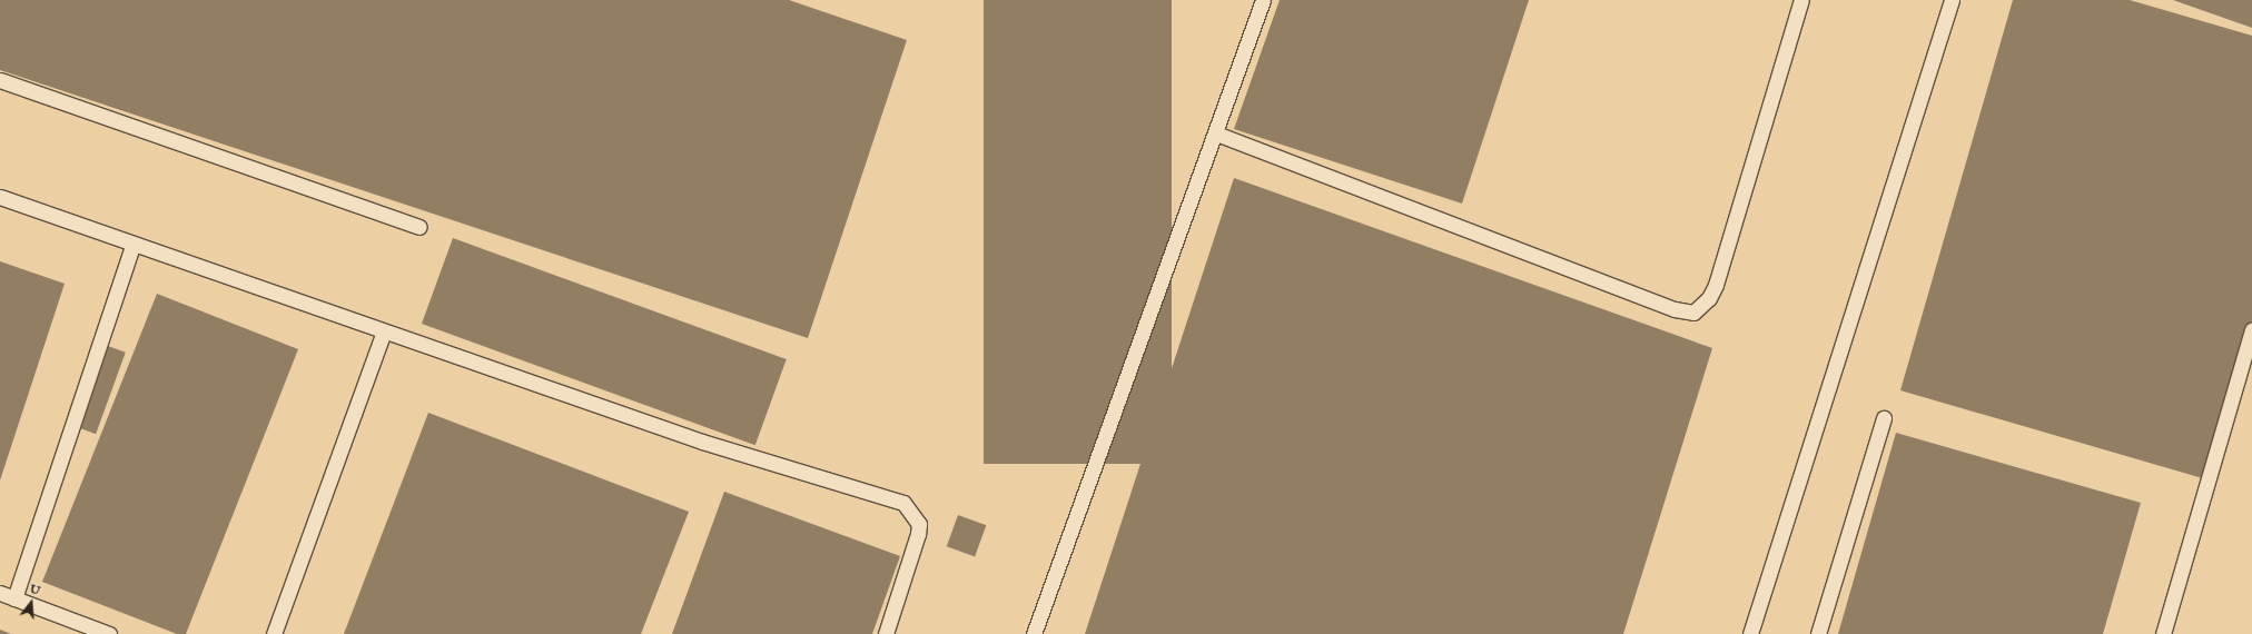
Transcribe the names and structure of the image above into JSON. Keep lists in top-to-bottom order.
{
  "north": "top"
}
